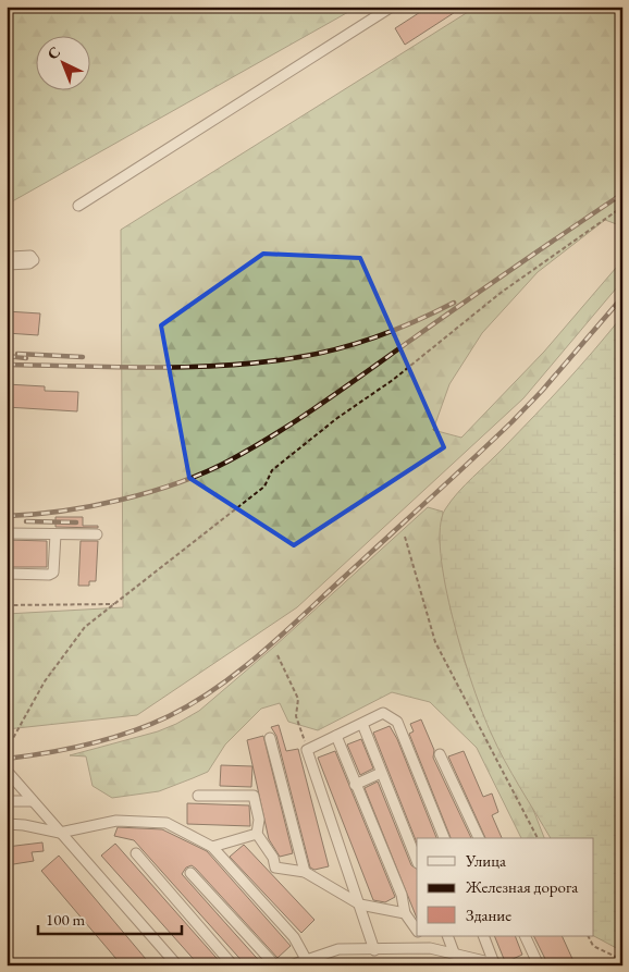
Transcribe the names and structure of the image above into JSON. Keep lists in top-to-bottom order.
{
  "legend": ["Улица", "Железная дорога", "Здание"],
  "scale_bar": "100 m",
  "north": "top left"
}
